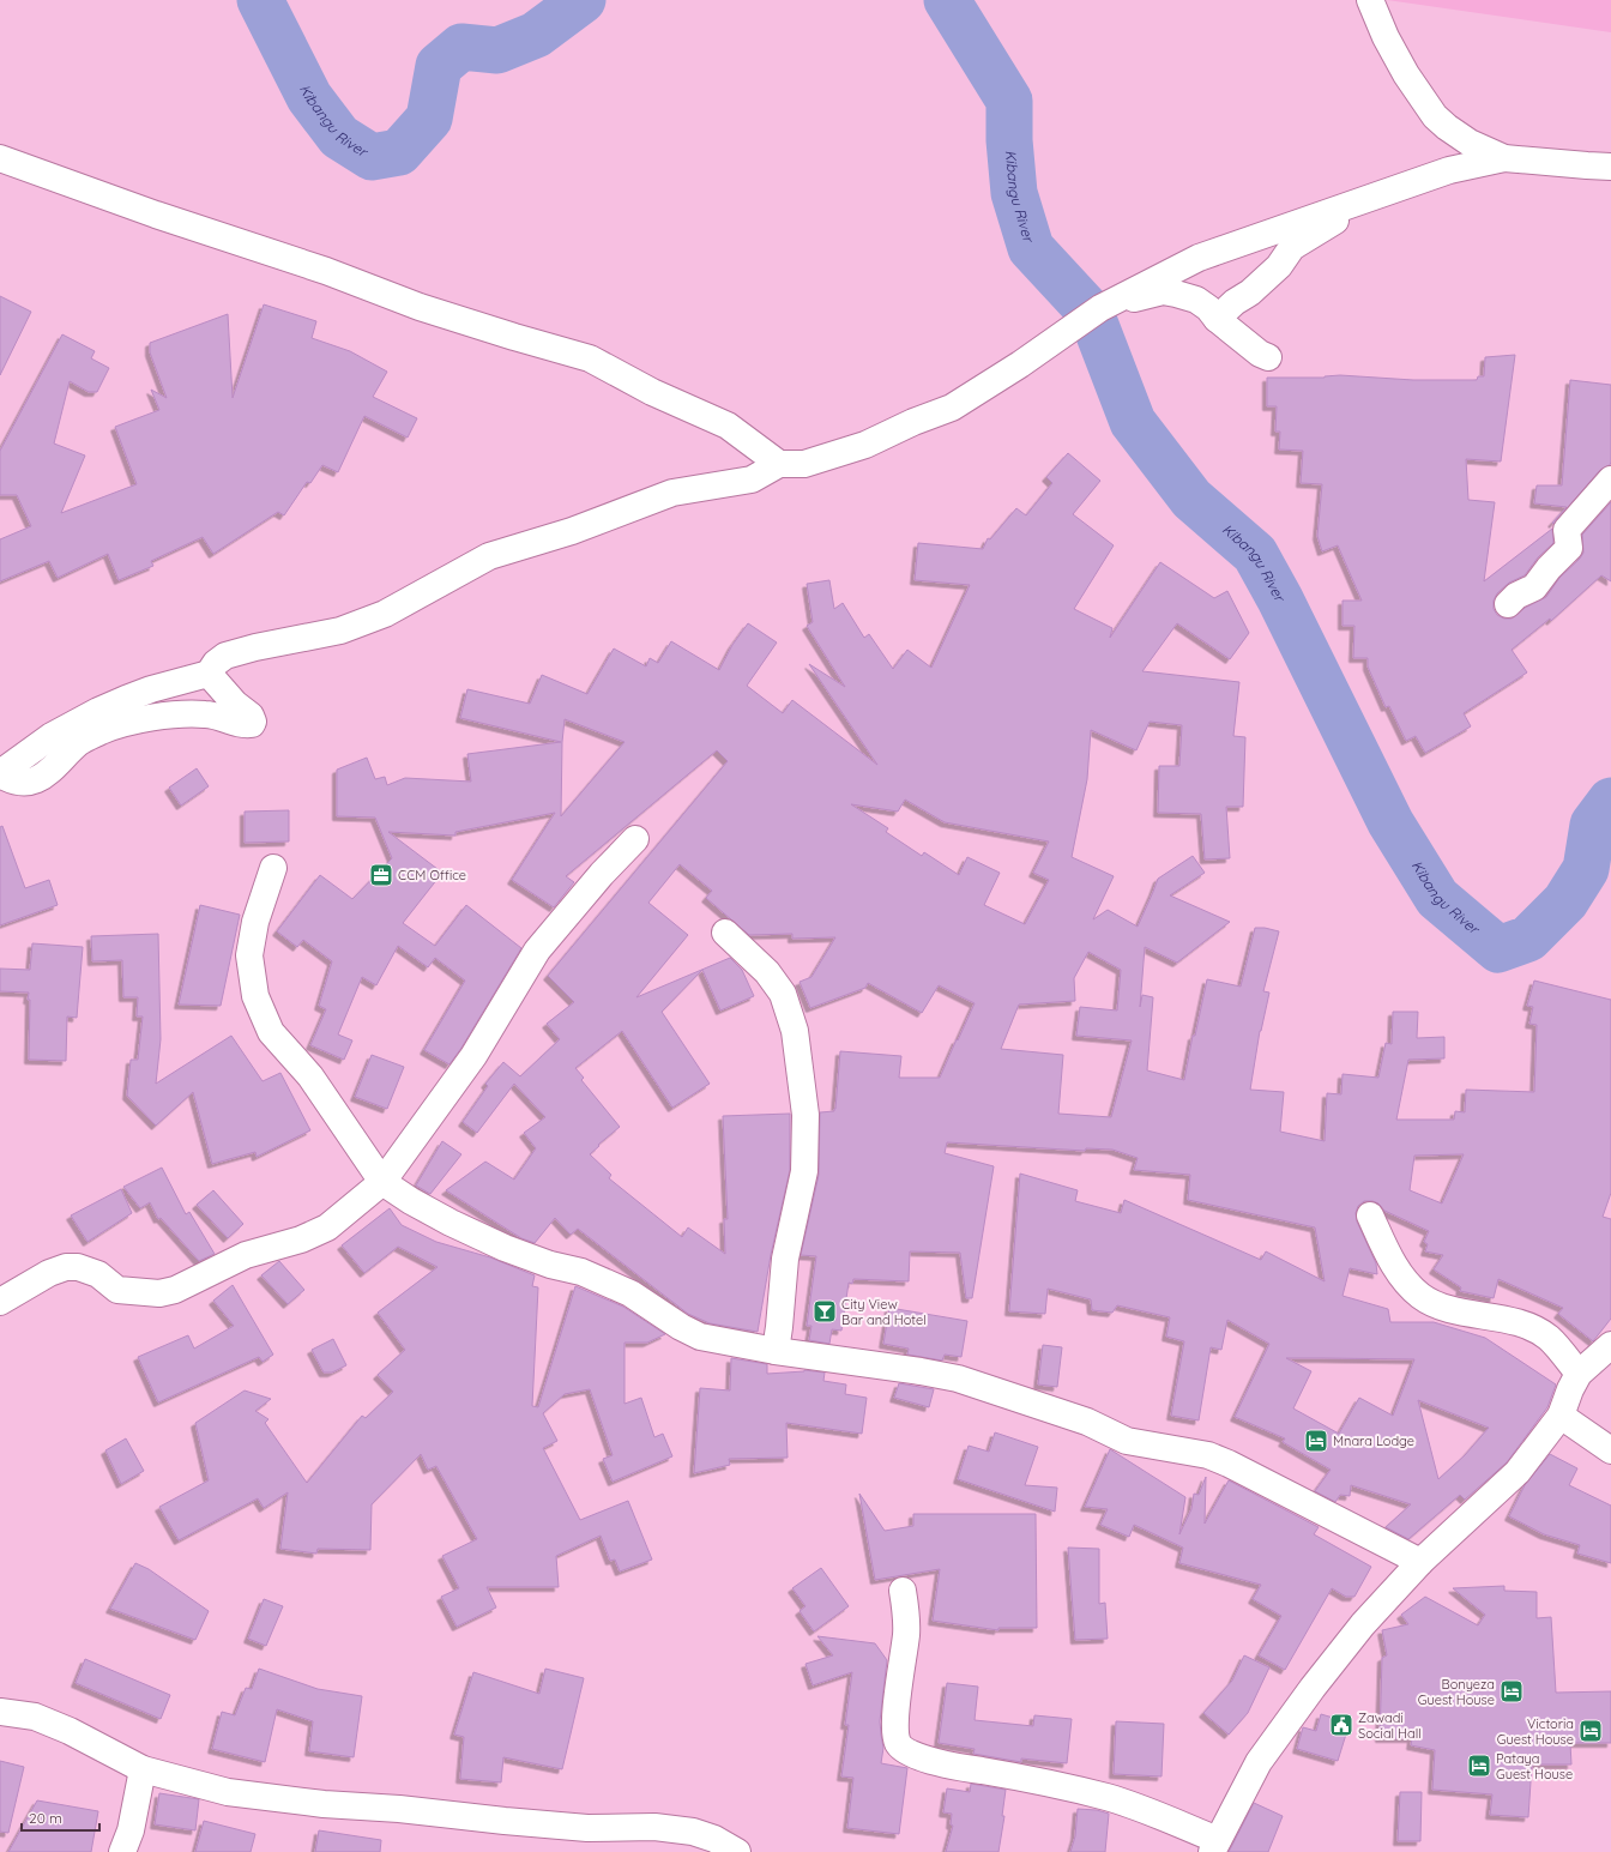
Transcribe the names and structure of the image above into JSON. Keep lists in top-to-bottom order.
{
  "water": ["Kibangu River"],
  "places": {
    "office": ["CCM Office"],
    "bar": ["City View Bar and Hotel"],
    "hotel": [
      "Mnara Lodge",
      "Bonyeza Guest House",
      "Victoria Guest House",
      "Pataya Guest House"
    ],
    "public building": ["Zawadi Social Hall"]
  },
  "scale_bar": "20 m"
}
